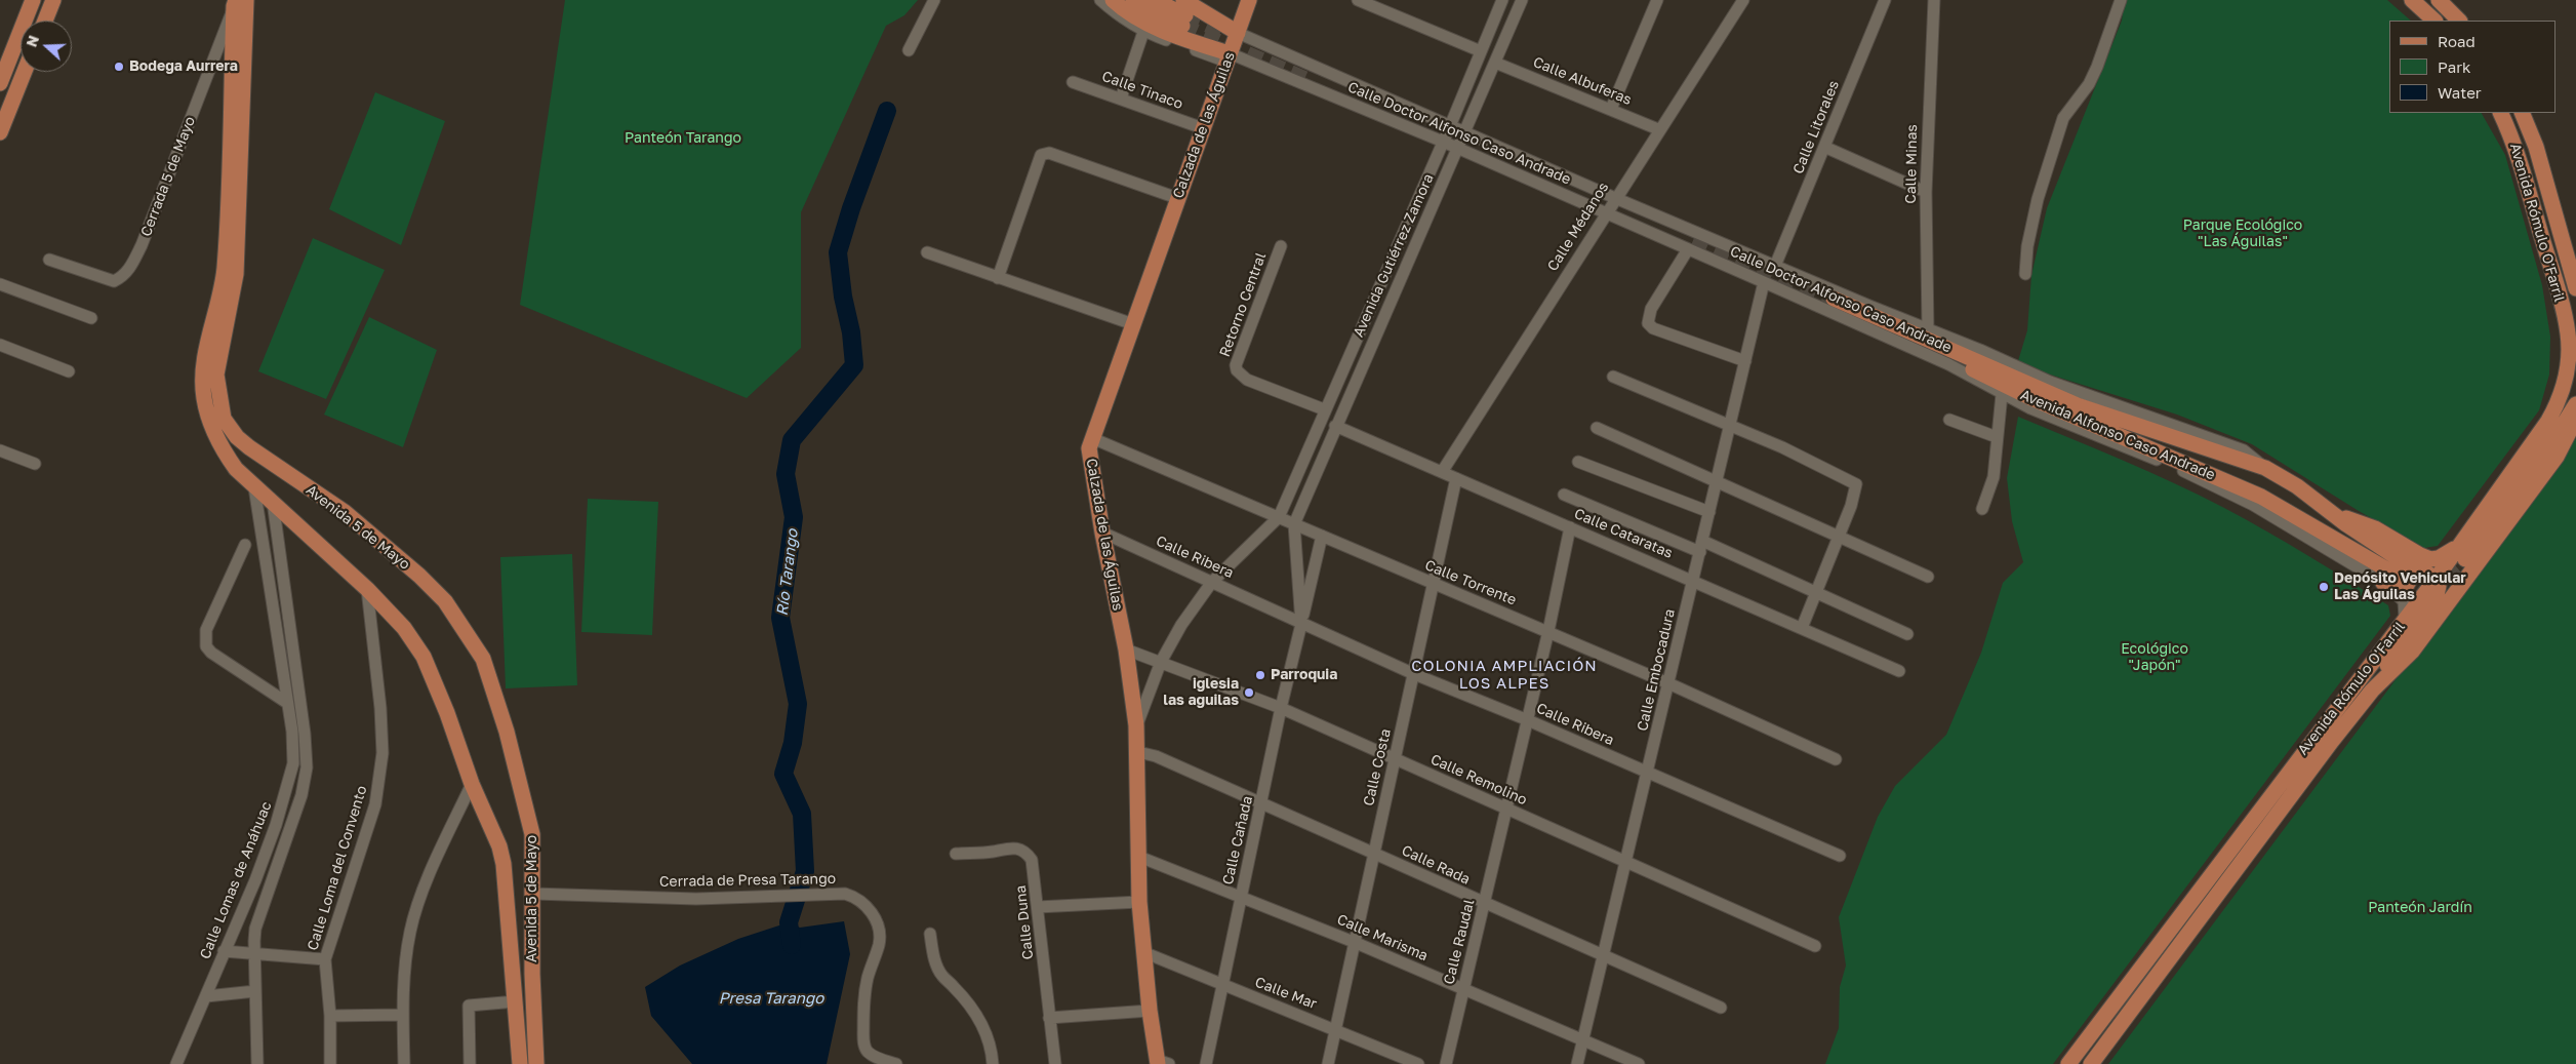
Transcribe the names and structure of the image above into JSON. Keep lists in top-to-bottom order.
{
  "streets": {
    "main road": [
      "Calzada de las Águilas",
      "Avenida Rómulo O'Farril",
      "Avenida Alfonso Caso Andrade",
      "Avenida 5 de Mayo"
    ],
    "street": [
      "Calle Albuferas",
      "Calle Tinaco",
      "Calle Litorales",
      "Calle Doctor Alfonso Caso Andrade",
      "Calle Minas",
      "Cerrada 5 de Mayo",
      "Calle Médanos",
      "Avenida Gutiérrez Zamora",
      "Retorno Central",
      "Calle Cataratas",
      "Calle Ribera",
      "Calle Torrente",
      "Calle Embocadura",
      "Calle Costa",
      "Calle Remolino",
      "Calle Cañada",
      "Calle Rada",
      "Calle Loma del Convento",
      "Calle Lomas de Anáhuac",
      "Cerrada de Presa Tarango",
      "Calle Duna",
      "Calle Marisma",
      "Calle Raudal",
      "Calle Mar"
    ]
  },
  "crossings": [
    ["Calle Albuferas", "Calle Médanos"],
    ["Calle Albuferas", "Avenida Gutiérrez Zamora"],
    ["Calle Tinaco", "Calzada de las Águilas"],
    ["Calzada de las Águilas", "Calle Doctor Alfonso Caso Andrade"],
    ["Calzada de las Águilas", "Calle Ribera"],
    ["Calzada de las Águilas", "Calle Torrente"],
    ["Calzada de las Águilas", "Calle Remolino"],
    ["Calzada de las Águilas", "Calle Rada"],
    ["Calzada de las Águilas", "Calle Marisma"],
    ["Calzada de las Águilas", "Calle Mar"],
    ["Calle Litorales", "Calle Doctor Alfonso Caso Andrade"],
    ["Calle Doctor Alfonso Caso Andrade", "Calle Minas"],
    ["Calle Doctor Alfonso Caso Andrade", "Avenida Rómulo O'Farril"],
    ["Calle Doctor Alfonso Caso Andrade", "Calle Médanos"],
    ["Calle Doctor Alfonso Caso Andrade", "Avenida Gutiérrez Zamora"],
    ["Calle Doctor Alfonso Caso Andrade", "Avenida Alfonso Caso Andrade"],
    ["Calle Doctor Alfonso Caso Andrade", "Calle Embocadura"],
    ["Cerrada 5 de Mayo", "Avenida 5 de Mayo"],
    ["Avenida Rómulo O'Farril", "Avenida Alfonso Caso Andrade"],
    ["Calle Médanos", "Calle Cataratas"],
    ["Avenida Gutiérrez Zamora", "Retorno Central"],
    ["Avenida Gutiérrez Zamora", "Calle Cataratas"],
    ["Avenida Gutiérrez Zamora", "Calle Torrente"],
    ["Avenida Gutiérrez Zamora", "Calle Cañada"],
    ["Avenida 5 de Mayo", "Calle Loma del Convento"],
    ["Avenida 5 de Mayo", "Calle Lomas de Anáhuac"],
    ["Avenida 5 de Mayo", "Cerrada de Presa Tarango"],
    ["Calle Cataratas", "Calle Embocadura"],
    ["Calle Cataratas", "Calle Costa"],
    ["Calle Cataratas", "Calle Raudal"],
    ["Calle Ribera", "Calle Embocadura"],
    ["Calle Ribera", "Calle Costa"],
    ["Calle Ribera", "Calle Cañada"],
    ["Calle Ribera", "Calle Raudal"],
    ["Calle Torrente", "Calle Embocadura"],
    ["Calle Torrente", "Calle Costa"],
    ["Calle Torrente", "Calle Cañada"],
    ["Calle Torrente", "Calle Raudal"],
    ["Calle Embocadura", "Calle Remolino"],
    ["Calle Embocadura", "Calle Rada"],
    ["Calle Embocadura", "Calle Marisma"],
    ["Calle Costa", "Calle Remolino"],
    ["Calle Costa", "Calle Rada"],
    ["Calle Costa", "Calle Marisma"],
    ["Calle Costa", "Calle Mar"],
    ["Calle Remolino", "Calle Cañada"],
    ["Calle Remolino", "Calle Raudal"],
    ["Calle Cañada", "Calle Rada"],
    ["Calle Cañada", "Calle Marisma"],
    ["Calle Cañada", "Calle Mar"],
    ["Calle Rada", "Calle Raudal"],
    ["Calle Marisma", "Calle Raudal"]
  ],
  "districts": ["COLONIA AMPLIACIÓN LOS ALPES"],
  "water": ["Río Tarango", "Presa Tarango"],
  "parks": [
    "Panteón Tarango",
    "Parque Ecológico \"Las Águilas\"",
    "Ecológico \"Japón\"",
    "Panteón Jardín"
  ],
  "places": [
    "Bodega Aurrera",
    "Depósito Vehicular Las Águilas",
    "Parroquia",
    "iglesia las aguilas"
  ],
  "legend": ["Road", "Park", "Water"],
  "north": "left"
}
